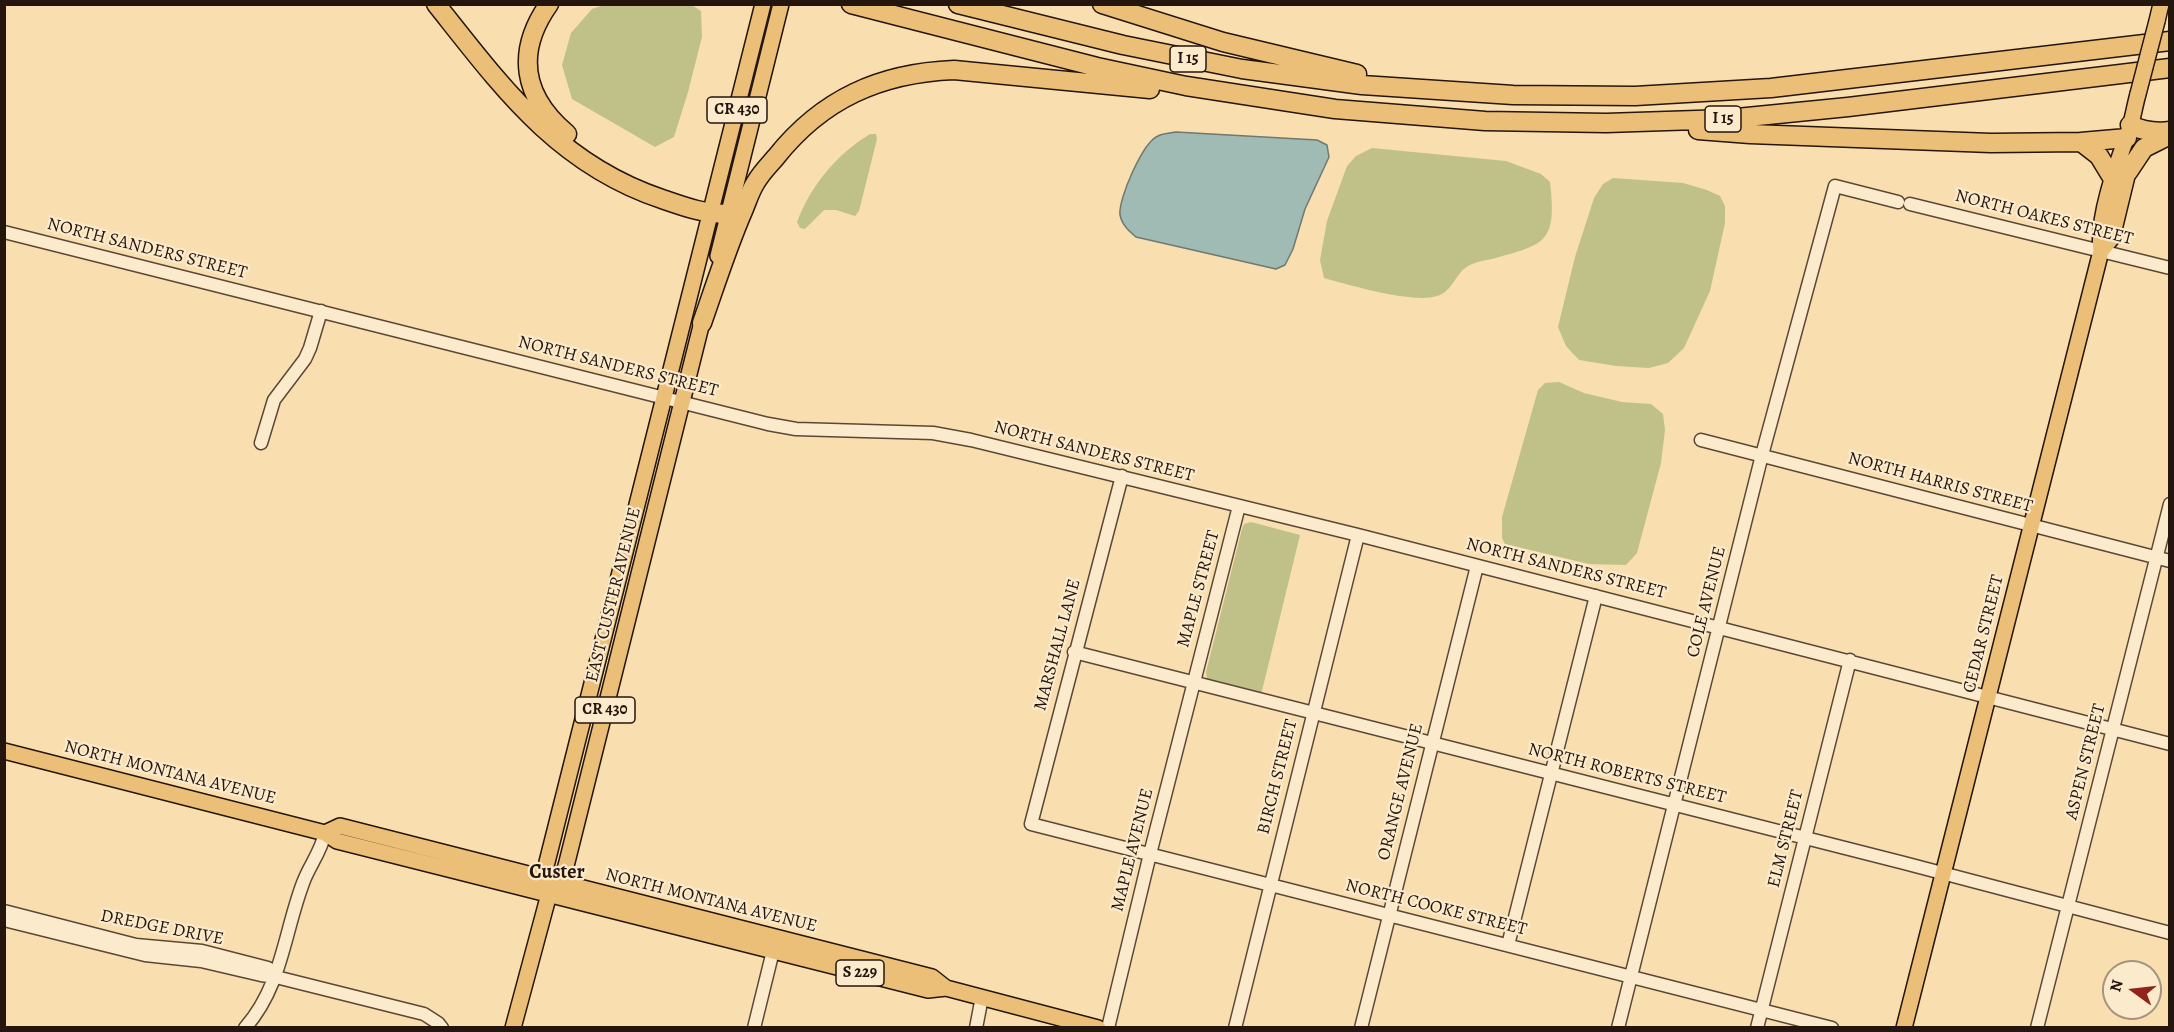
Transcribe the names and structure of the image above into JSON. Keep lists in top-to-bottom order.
{
  "streets": {
    "highway": ["I 15"],
    "main road": [
      "CR 430",
      "EAST CUSTER AVENUE",
      "CEDAR STREET",
      "NORTH MONTANA AVENUE",
      "S 229"
    ],
    "street": [
      "NORTH OAKES STREET",
      "NORTH SANDERS STREET",
      "NORTH HARRIS STREET",
      "MAPLE STREET",
      "COLE AVENUE",
      "MARSHALL LANE",
      "ASPEN STREET",
      "NORTH ROBERTS STREET",
      "BIRCH STREET",
      "ORANGE AVENUE",
      "ELM STREET",
      "MAPLE AVENUE",
      "NORTH COOKE STREET",
      "DREDGE DRIVE"
    ]
  },
  "crossings": [
    ["NORTH OAKES STREET", "COLE AVENUE"],
    ["NORTH OAKES STREET", "CEDAR STREET"],
    ["NORTH SANDERS STREET", "MAPLE STREET"],
    ["NORTH SANDERS STREET", "EAST CUSTER AVENUE"],
    ["NORTH SANDERS STREET", "COLE AVENUE"],
    ["NORTH SANDERS STREET", "CEDAR STREET"],
    ["NORTH SANDERS STREET", "MARSHALL LANE"],
    ["NORTH SANDERS STREET", "ASPEN STREET"],
    ["NORTH SANDERS STREET", "BIRCH STREET"],
    ["NORTH SANDERS STREET", "ORANGE AVENUE"],
    ["NORTH SANDERS STREET", "ELM STREET"],
    ["NORTH HARRIS STREET", "COLE AVENUE"],
    ["NORTH HARRIS STREET", "CEDAR STREET"],
    ["NORTH HARRIS STREET", "ASPEN STREET"],
    ["MAPLE STREET", "NORTH ROBERTS STREET"],
    ["MAPLE STREET", "MAPLE AVENUE"],
    ["EAST CUSTER AVENUE", "NORTH MONTANA AVENUE"],
    ["COLE AVENUE", "NORTH ROBERTS STREET"],
    ["COLE AVENUE", "NORTH COOKE STREET"],
    ["CEDAR STREET", "NORTH ROBERTS STREET"],
    ["MARSHALL LANE", "NORTH ROBERTS STREET"],
    ["MARSHALL LANE", "NORTH COOKE STREET"],
    ["ASPEN STREET", "NORTH ROBERTS STREET"],
    ["NORTH ROBERTS STREET", "BIRCH STREET"],
    ["NORTH ROBERTS STREET", "ORANGE AVENUE"],
    ["NORTH ROBERTS STREET", "ELM STREET"],
    ["NORTH ROBERTS STREET", "MAPLE AVENUE"],
    ["BIRCH STREET", "NORTH COOKE STREET"],
    ["ORANGE AVENUE", "NORTH COOKE STREET"],
    ["ELM STREET", "NORTH COOKE STREET"],
    ["MAPLE AVENUE", "NORTH COOKE STREET"]
  ],
  "districts": ["Custer"],
  "north": "left"
}
